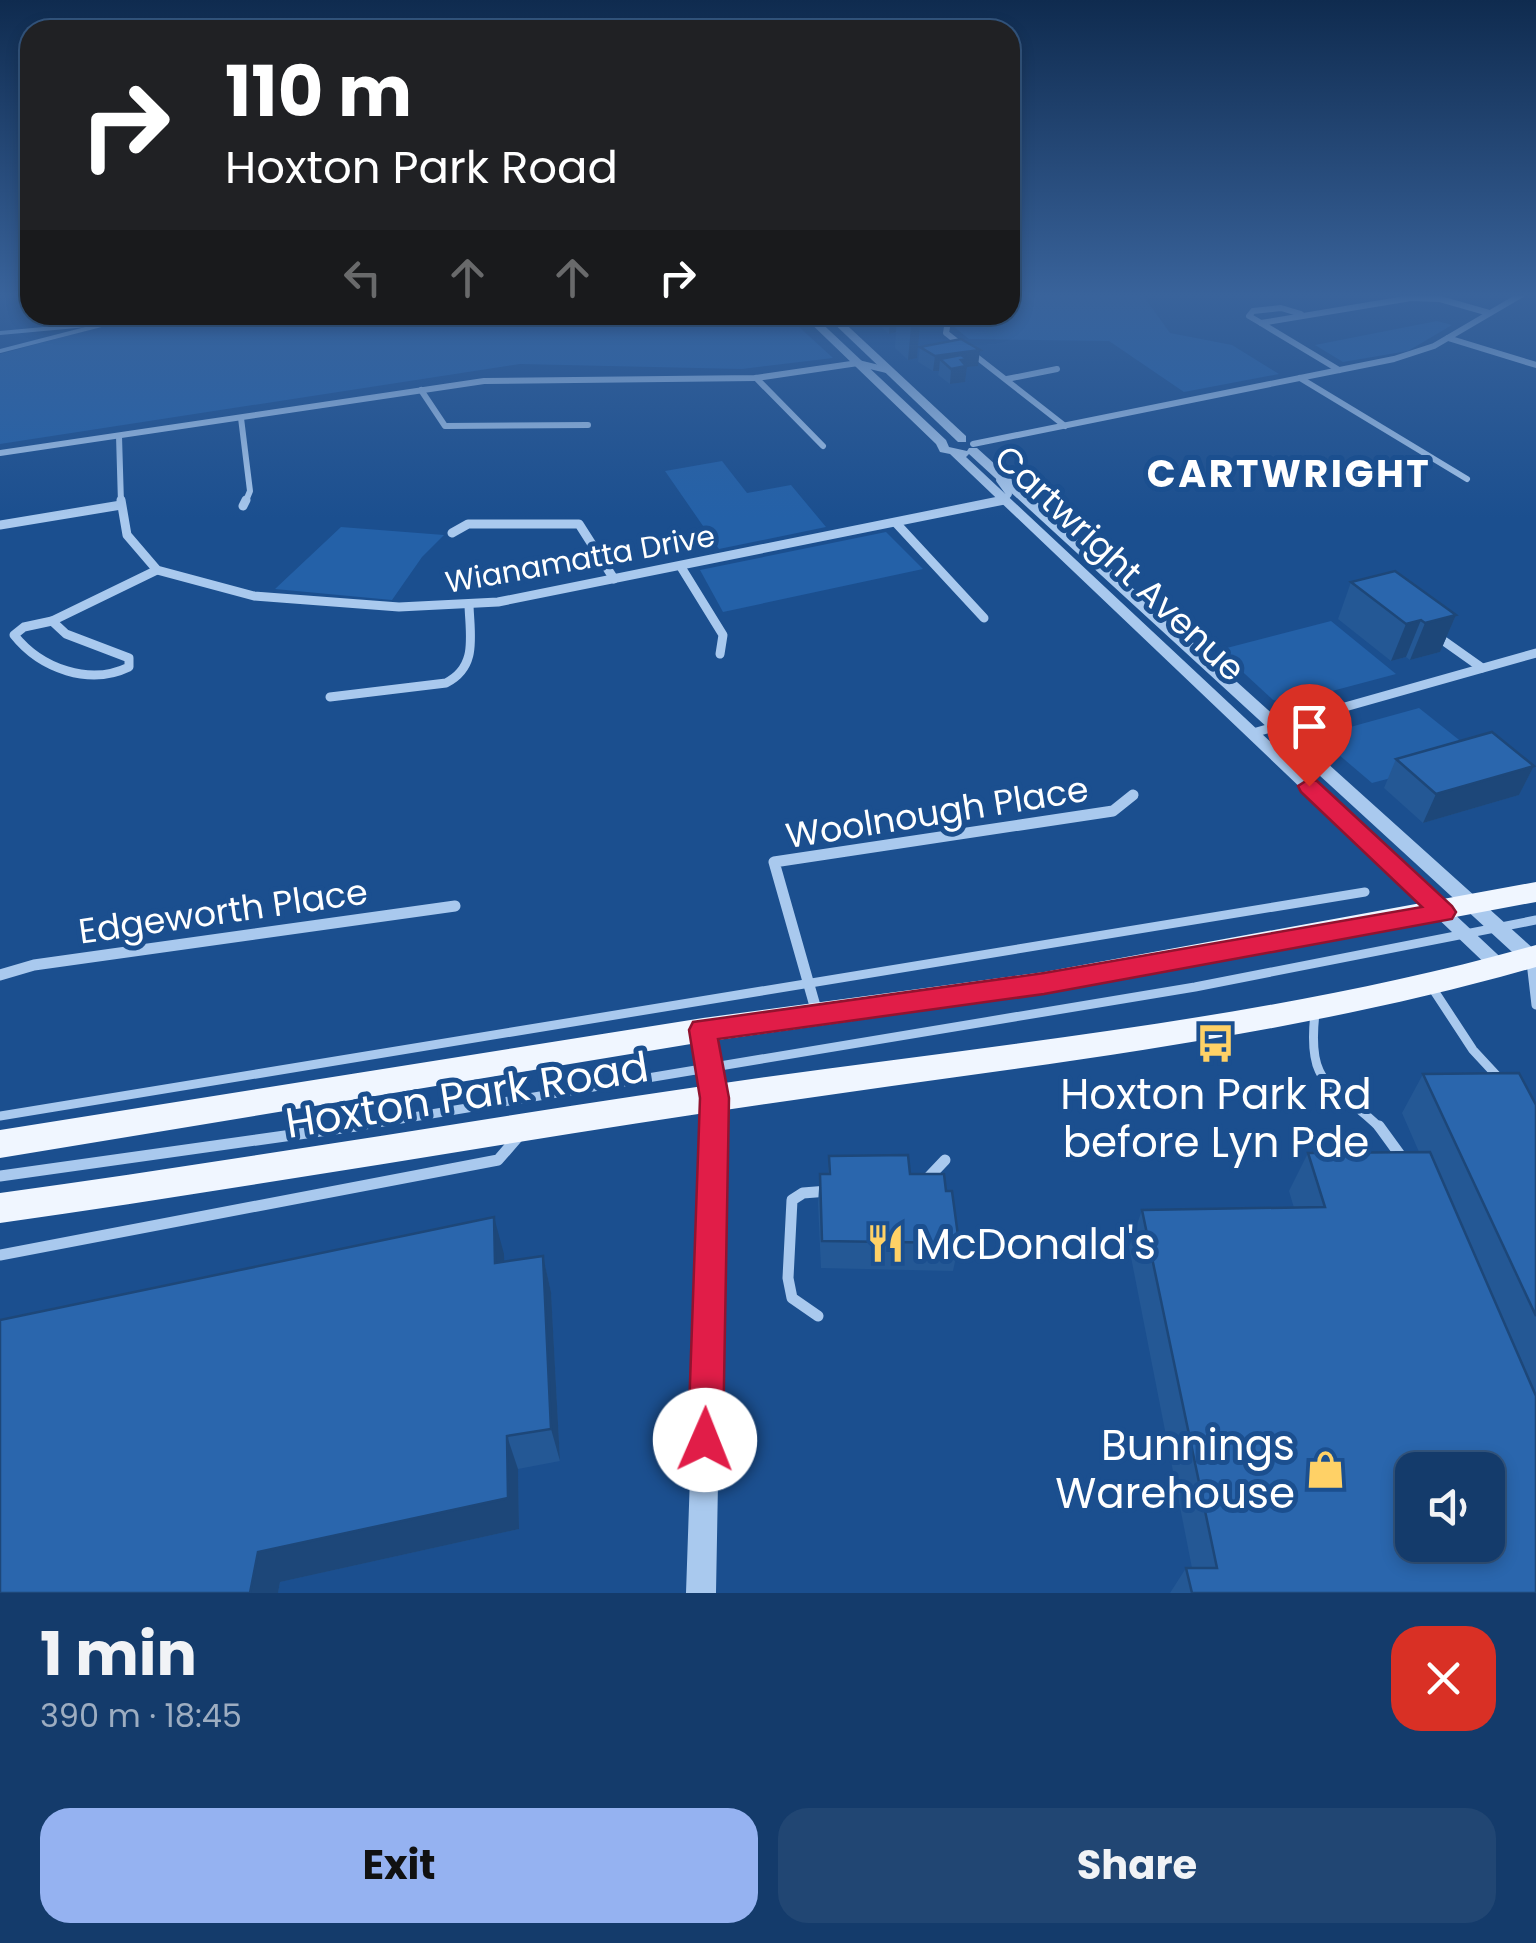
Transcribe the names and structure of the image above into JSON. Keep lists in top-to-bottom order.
{
  "streets": {
    "main road": ["Hoxton Park Road"],
    "street": [
      "Wianamatta Drive",
      "Cartwright Avenue",
      "Woolnough Place",
      "Edgeworth Place"
    ]
  },
  "crossings": [
    ["Wianamatta Drive", "Cartwright Avenue"],
    ["Cartwright Avenue", "Hoxton Park Road"],
    ["Woolnough Place", "Hoxton Park Road"]
  ],
  "districts": ["CARTWRIGHT"],
  "places": {
    "bus stop": ["Hoxton Park Rd before Lyn Pde"],
    "restaurant": ["McDonald's"],
    "shop": ["Bunnings Warehouse"]
  },
  "page": {
    "turn": ["110 m", "Hoxton Park Road"],
    "heading": ["1 min", "390 m · 18:45"],
    "buttons": ["Exit", "Share"]
  }
}
